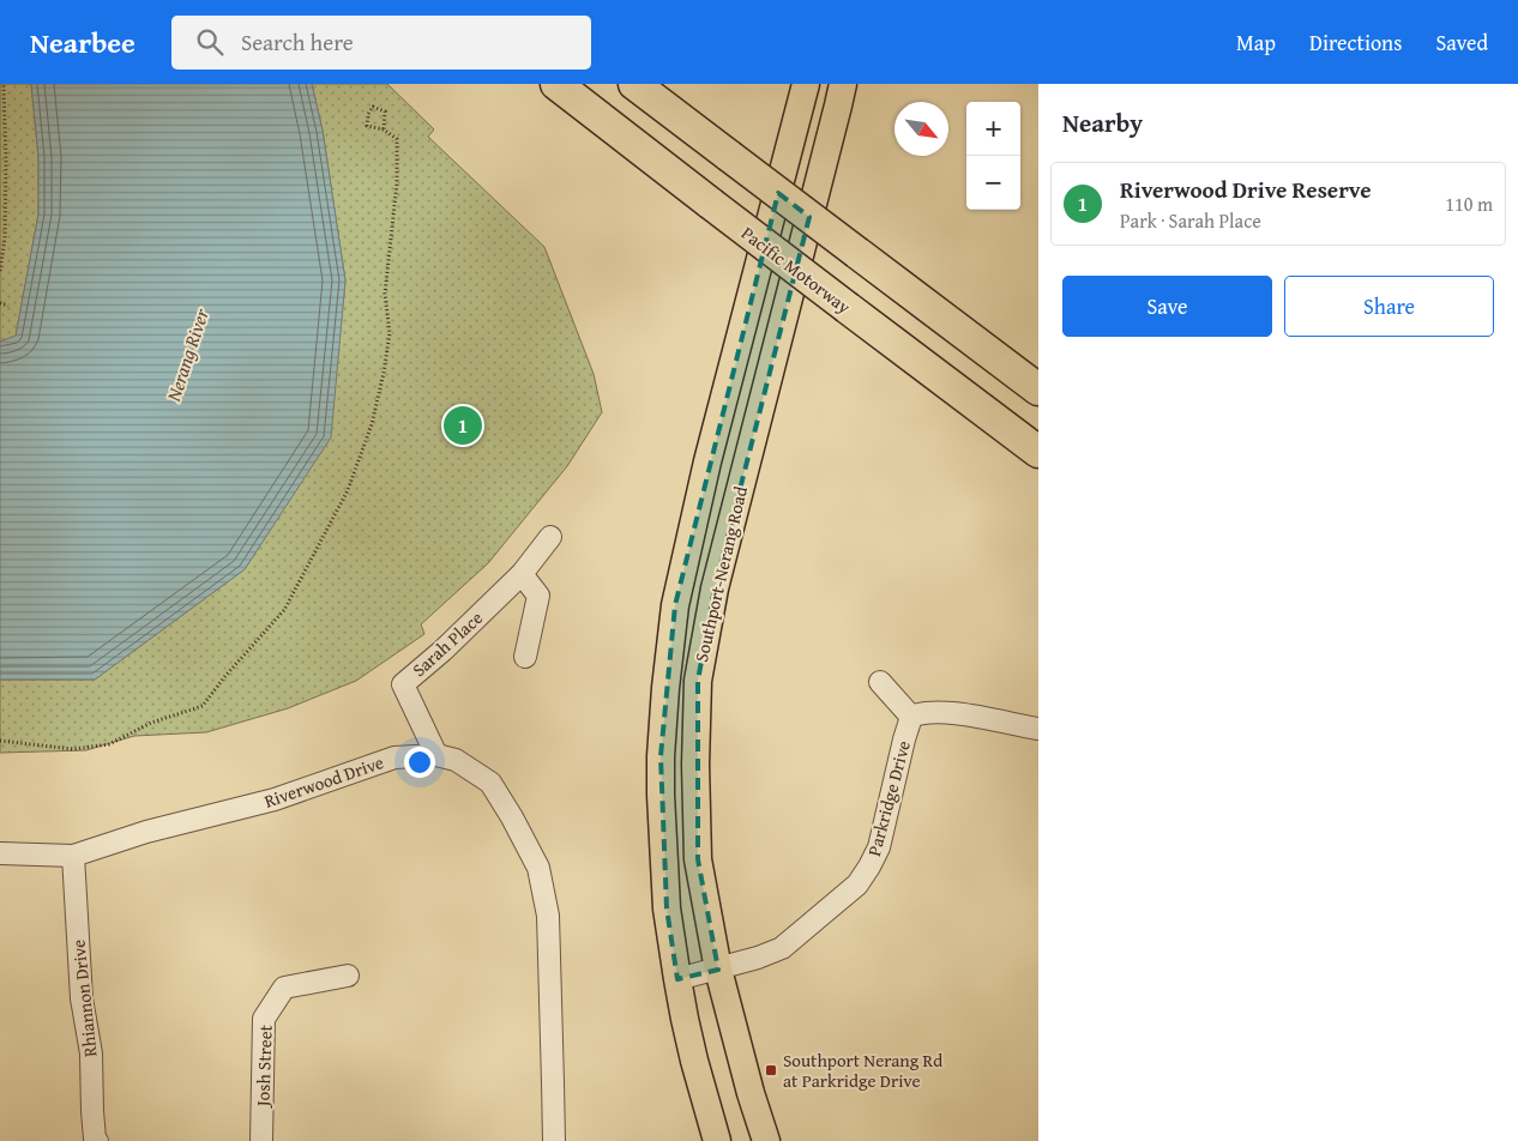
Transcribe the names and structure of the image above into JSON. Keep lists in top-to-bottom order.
{
  "streets": {
    "highway": ["Pacific Motorway"],
    "main road": ["Southport-Nerang Road"],
    "street": [
      "Sarah Place",
      "Riverwood Drive",
      "Parkridge Drive",
      "Rhiannon Drive",
      "Josh Street"
    ]
  },
  "crossings": [
    ["Southport-Nerang Road", "Parkridge Drive"],
    ["Sarah Place", "Riverwood Drive"],
    ["Riverwood Drive", "Rhiannon Drive"]
  ],
  "water": ["Nerang River"],
  "places": {
    "transit": ["Southport Nerang Rd at Parkridge Drive"]
  },
  "north": "bottom right",
  "page": {
    "header": "Nearbee",
    "search": "Search here",
    "nav": ["Map", "Directions", "Saved"],
    "heading": "Nearby",
    "map_buttons": ["+", "−"],
    "list": [
      {
        "mark": "1",
        "name": "Riverwood Drive Reserve",
        "note": "Park · Sarah Place",
        "value": "110 m"
      }
    ],
    "buttons": ["Save", "Share"],
    "pins": "1"
  }
}
